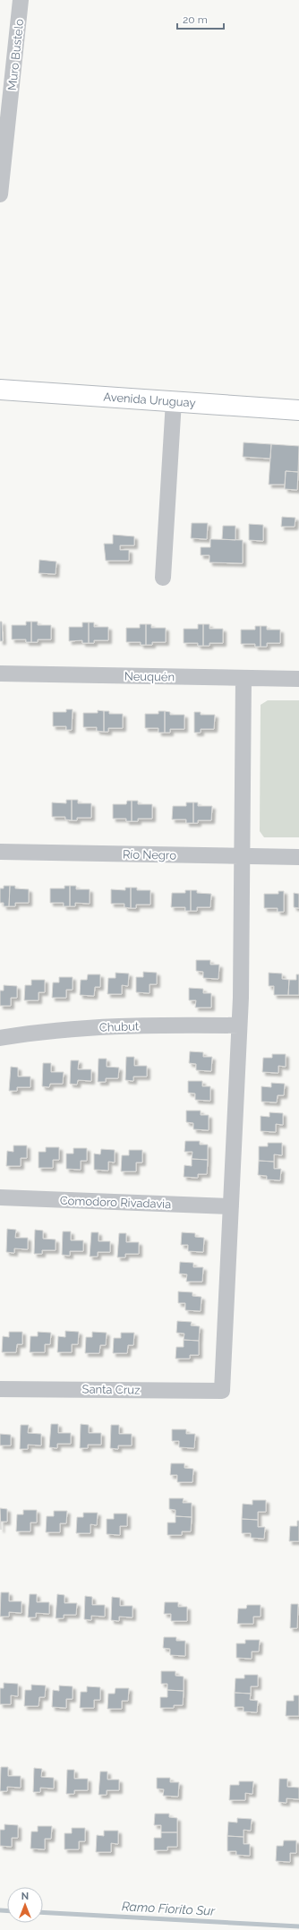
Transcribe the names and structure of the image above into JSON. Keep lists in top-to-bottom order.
{
  "streets": {
    "main road": ["Avenida Uruguay"],
    "street": [
      "Muro Bustelo",
      "Neuquén",
      "Río Negro",
      "Chubut",
      "Comodoro Rivadavia",
      "Santa Cruz"
    ]
  },
  "crossings": [
    ["Comodoro Rivadavia", "Santa Cruz"]
  ],
  "water": ["Ramo Fiorito Sur"],
  "scale_bar": "20 m",
  "north": "top"
}
